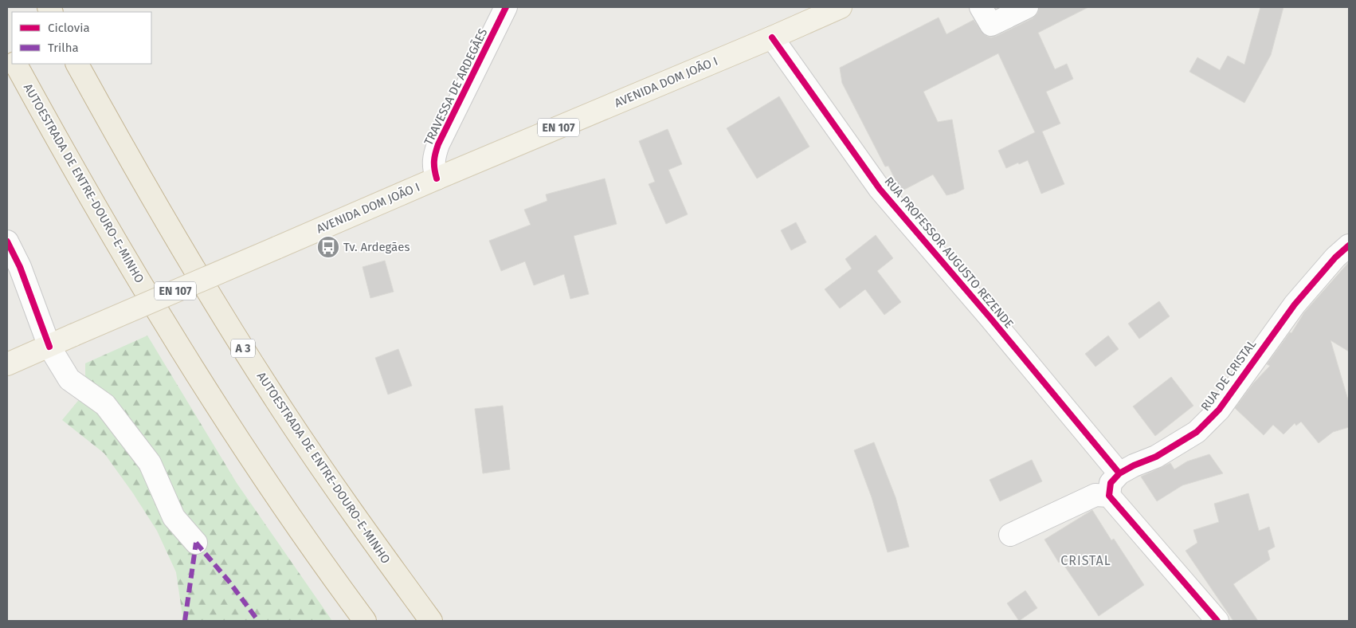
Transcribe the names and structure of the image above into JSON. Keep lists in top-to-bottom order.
{
  "streets": {
    "highway": ["AUTOESTRADA DE ENTRE-DOURO-E-MINHO", "A 3"],
    "main road": ["AVENIDA DOM JOÃO I", "EN 107"],
    "street": ["TRAVESSA DE ARDEGÃES", "RUA PROFESSOR AUGUSTO REZENDE", "RUA DE CRISTAL"]
  },
  "crossings": [
    ["AVENIDA DOM JOÃO I", "TRAVESSA DE ARDEGÃES"],
    ["AVENIDA DOM JOÃO I", "RUA PROFESSOR AUGUSTO REZENDE"],
    ["RUA PROFESSOR AUGUSTO REZENDE", "RUA DE CRISTAL"]
  ],
  "districts": ["CRISTAL"],
  "places": {
    "bus stop": ["Tv. Ardegães"]
  },
  "legend": ["Ciclovia", "Trilha"]
}
